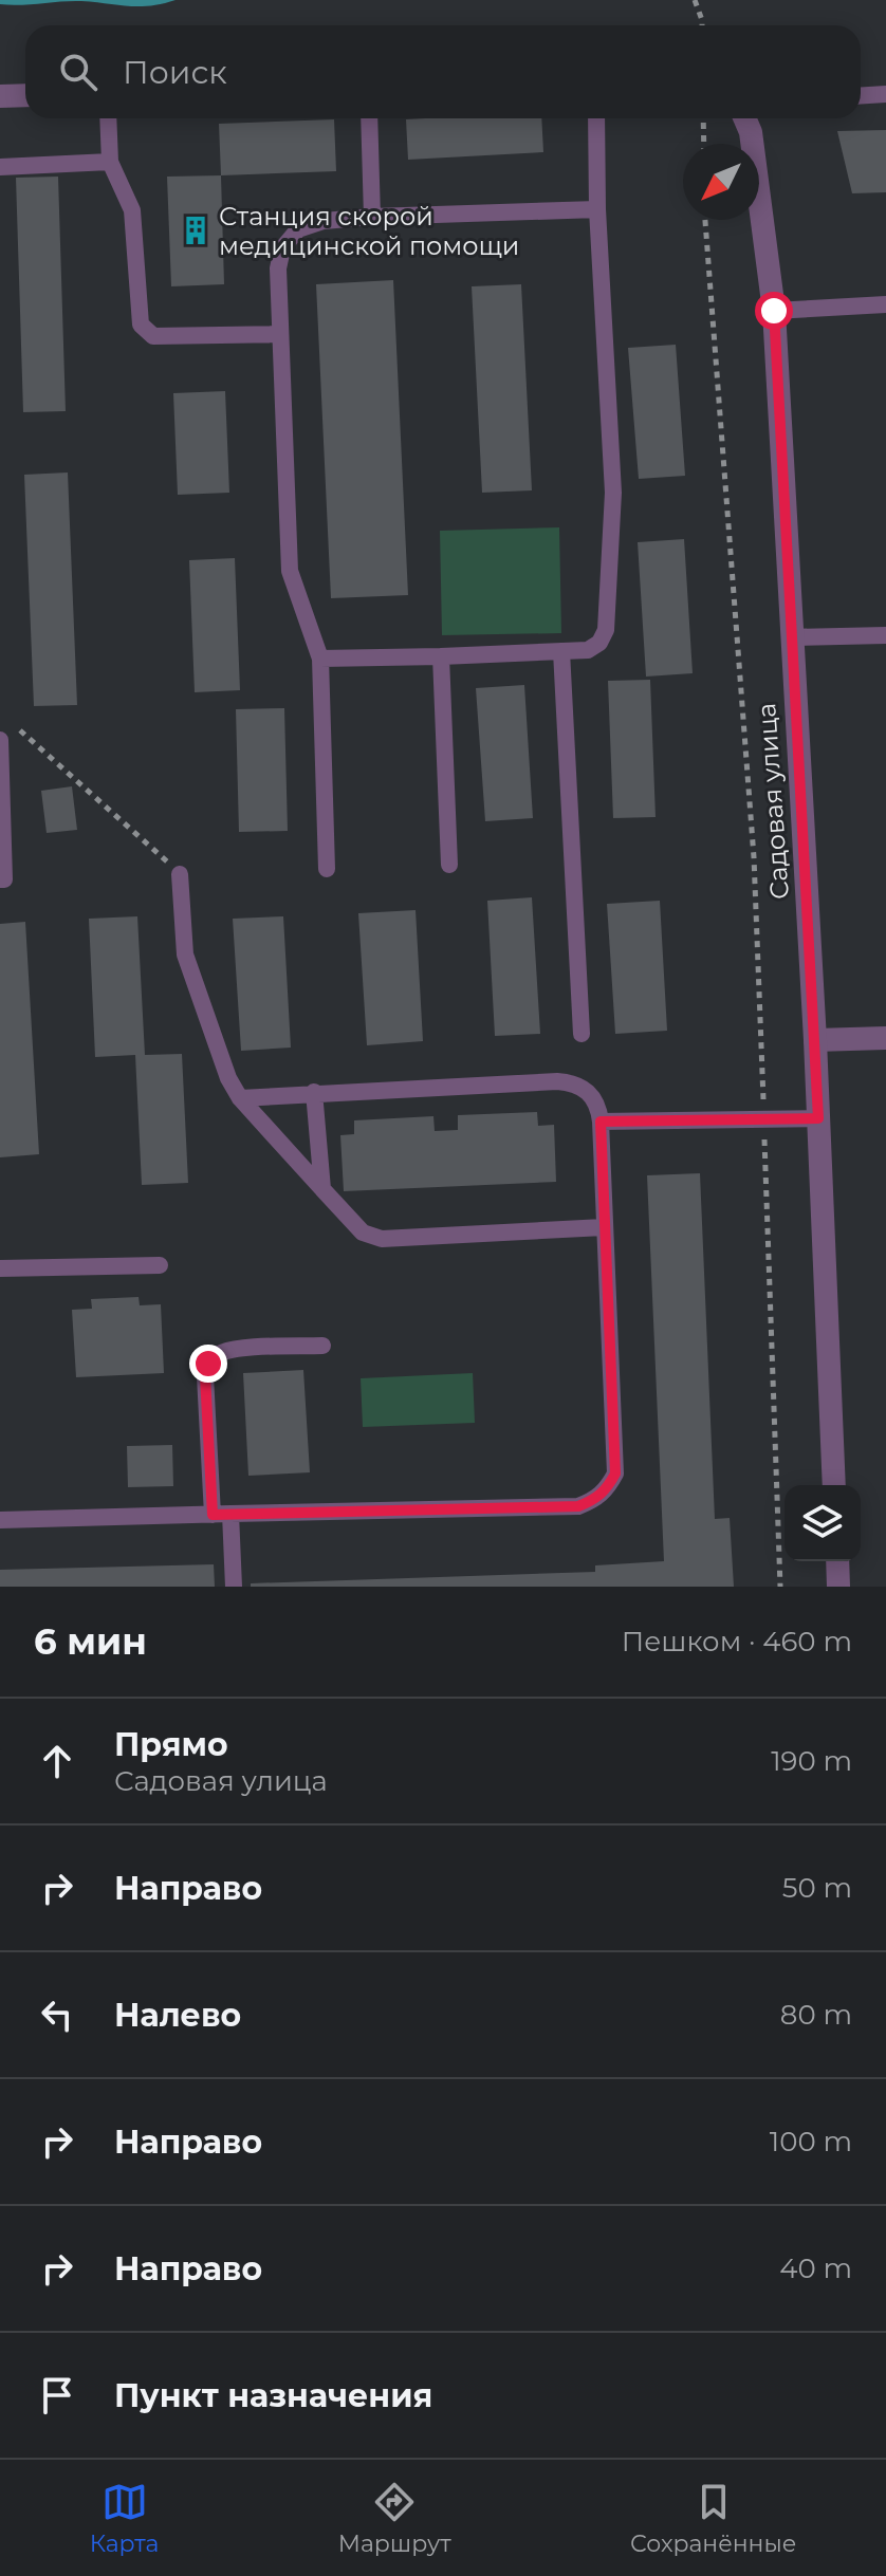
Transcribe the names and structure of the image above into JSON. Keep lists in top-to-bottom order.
{
  "streets": {
    "street": ["Садовая улица"]
  },
  "places": {
    "building": ["Станция скорой медицинской помощи"]
  },
  "north": "bottom left",
  "page": {
    "search": "Поиск",
    "heading": ["6 мин", "Пешком · 460 m"],
    "list": [
      ["Прямо", "Садовая улица", "190 m"],
      ["Направо", "50 m"],
      ["Налево", "80 m"],
      ["Направо", "100 m"],
      ["Направо", "40 m"],
      "Пункт назначения"
    ],
    "nav": ["Карта", "Маршрут", "Сохранённые"]
  }
}
